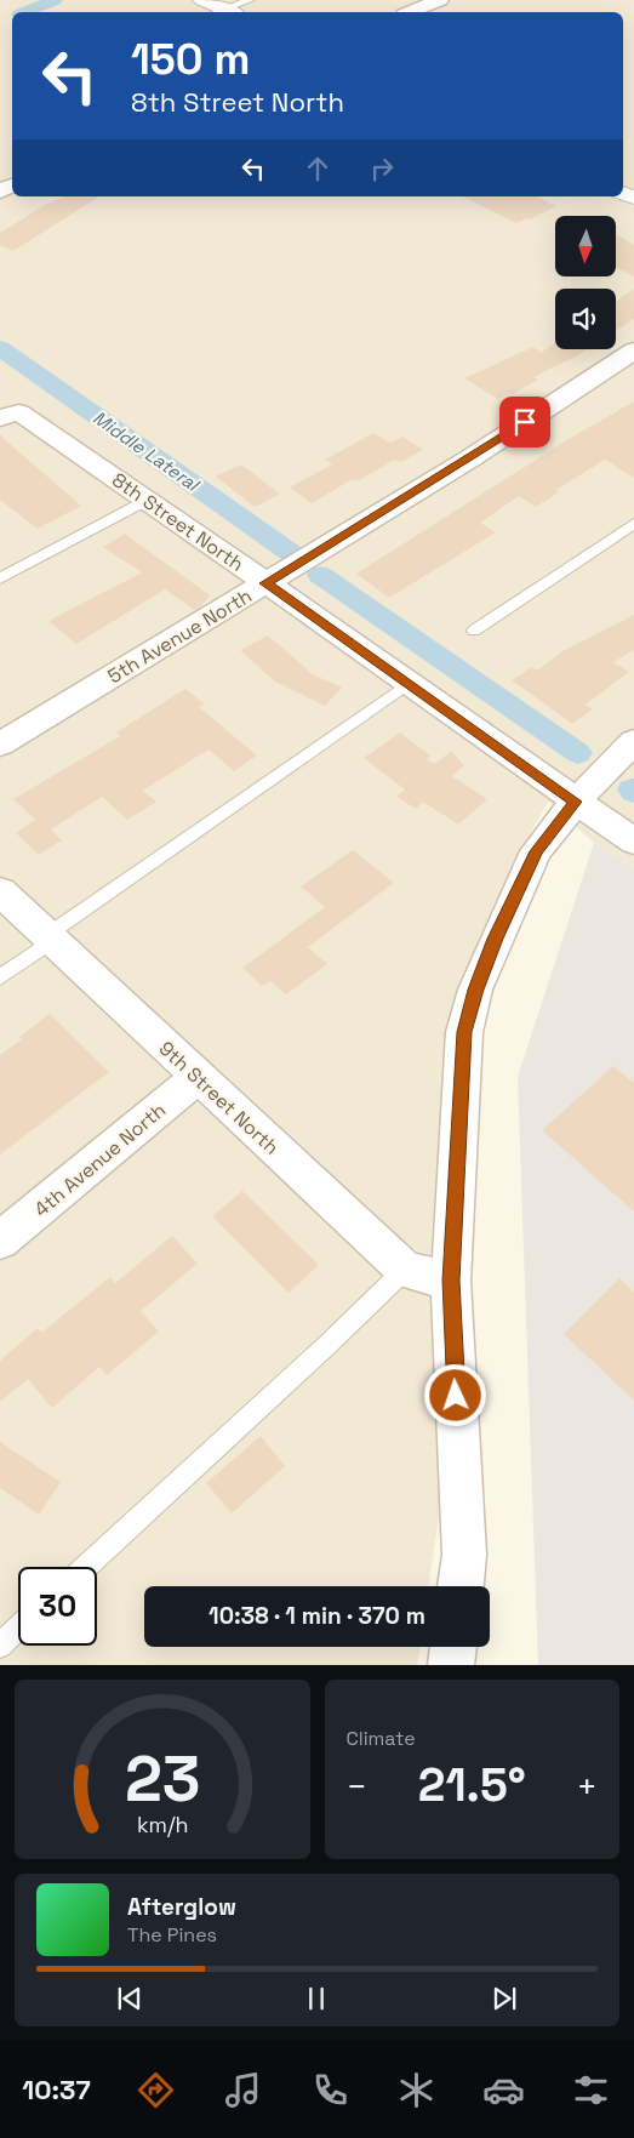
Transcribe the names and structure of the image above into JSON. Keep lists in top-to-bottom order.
{
  "streets": {
    "street": [
      "8th Street North",
      "5th Avenue North",
      "9th Street North",
      "4th Avenue North"
    ]
  },
  "crossings": [
    ["8th Street North", "5th Avenue North"],
    ["9th Street North", "4th Avenue North"]
  ],
  "water": ["Middle Lateral"],
  "north": "bottom",
  "page": {
    "turn": ["150 m", "8th Street North"],
    "limit": "30",
    "trip": "10:38 · 1 min · 370 m",
    "tile": "Climate",
    "heat": ["−", "21.5°", "+"],
    "song": ["Afterglow", "The Pines"],
    "tabs": "10:37",
    "gauge": ["23", "km/h"]
  }
}
